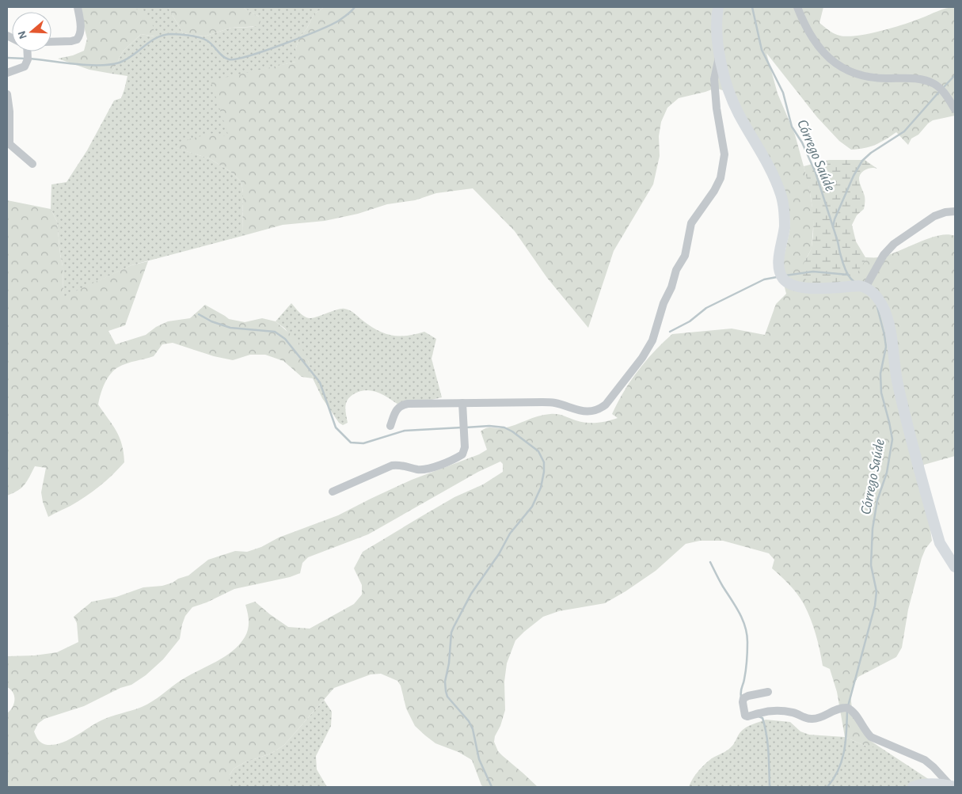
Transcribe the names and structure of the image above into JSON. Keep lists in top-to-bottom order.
{
  "water": ["Córrego Saúde"],
  "north": "left"
}
